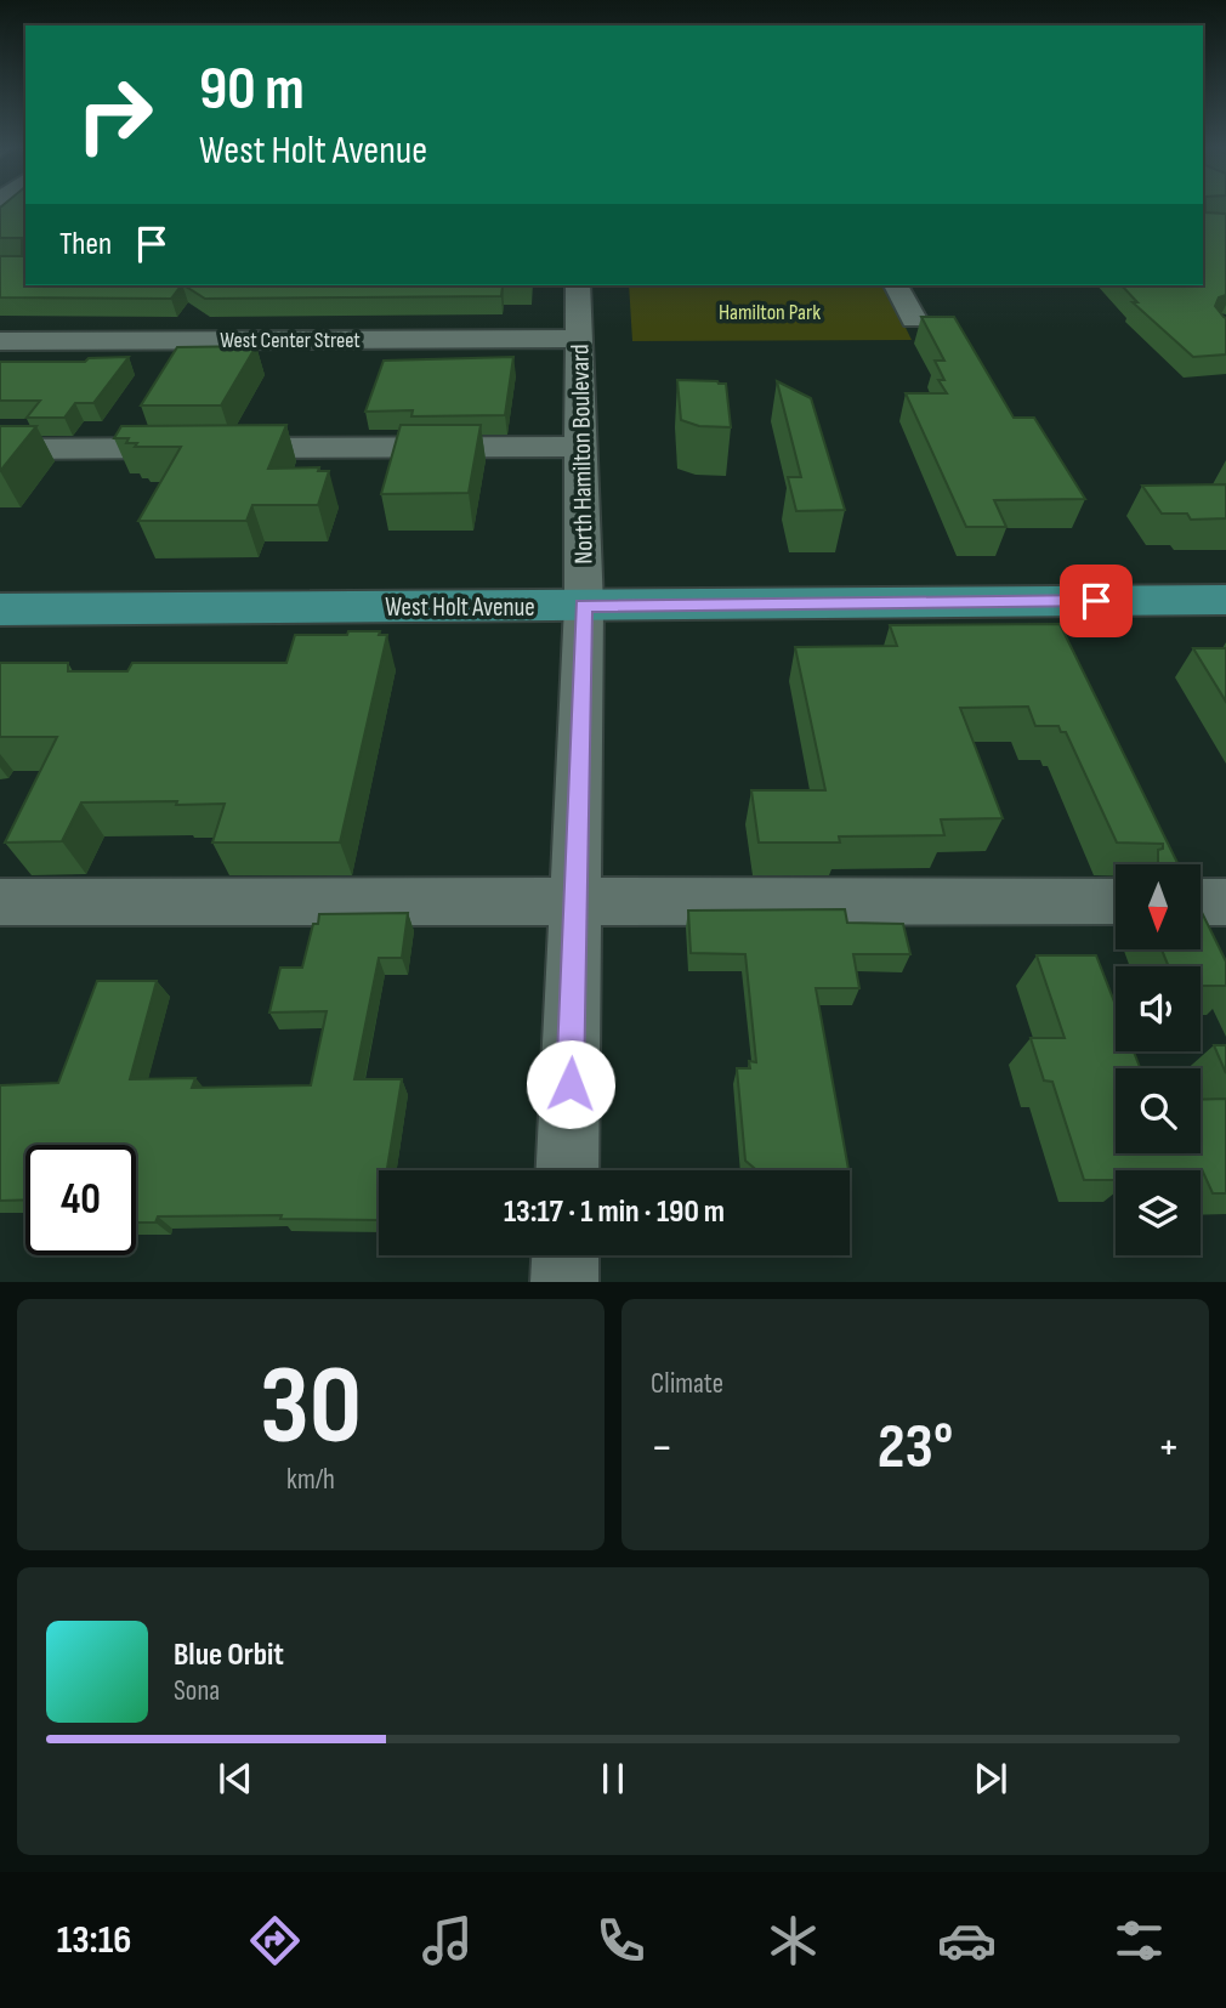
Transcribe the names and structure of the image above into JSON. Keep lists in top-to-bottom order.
{
  "streets": {
    "main road": ["West Holt Avenue"],
    "street": ["West Center Street", "North Hamilton Boulevard"]
  },
  "crossings": [
    ["West Center Street", "North Hamilton Boulevard"],
    ["North Hamilton Boulevard", "West Holt Avenue"]
  ],
  "parks": ["Hamilton Park"],
  "north": "bottom",
  "page": {
    "turn": ["90 m", "West Holt Avenue"],
    "then": "Then",
    "limit": "40",
    "trip": "13:17 · 1 min · 190 m",
    "tile": [
      ["30", "km/h"],
      "Climate"
    ],
    "heat": ["−", "23°", "+"],
    "song": ["Blue Orbit", "Sona"],
    "tabs": "13:16"
  }
}
